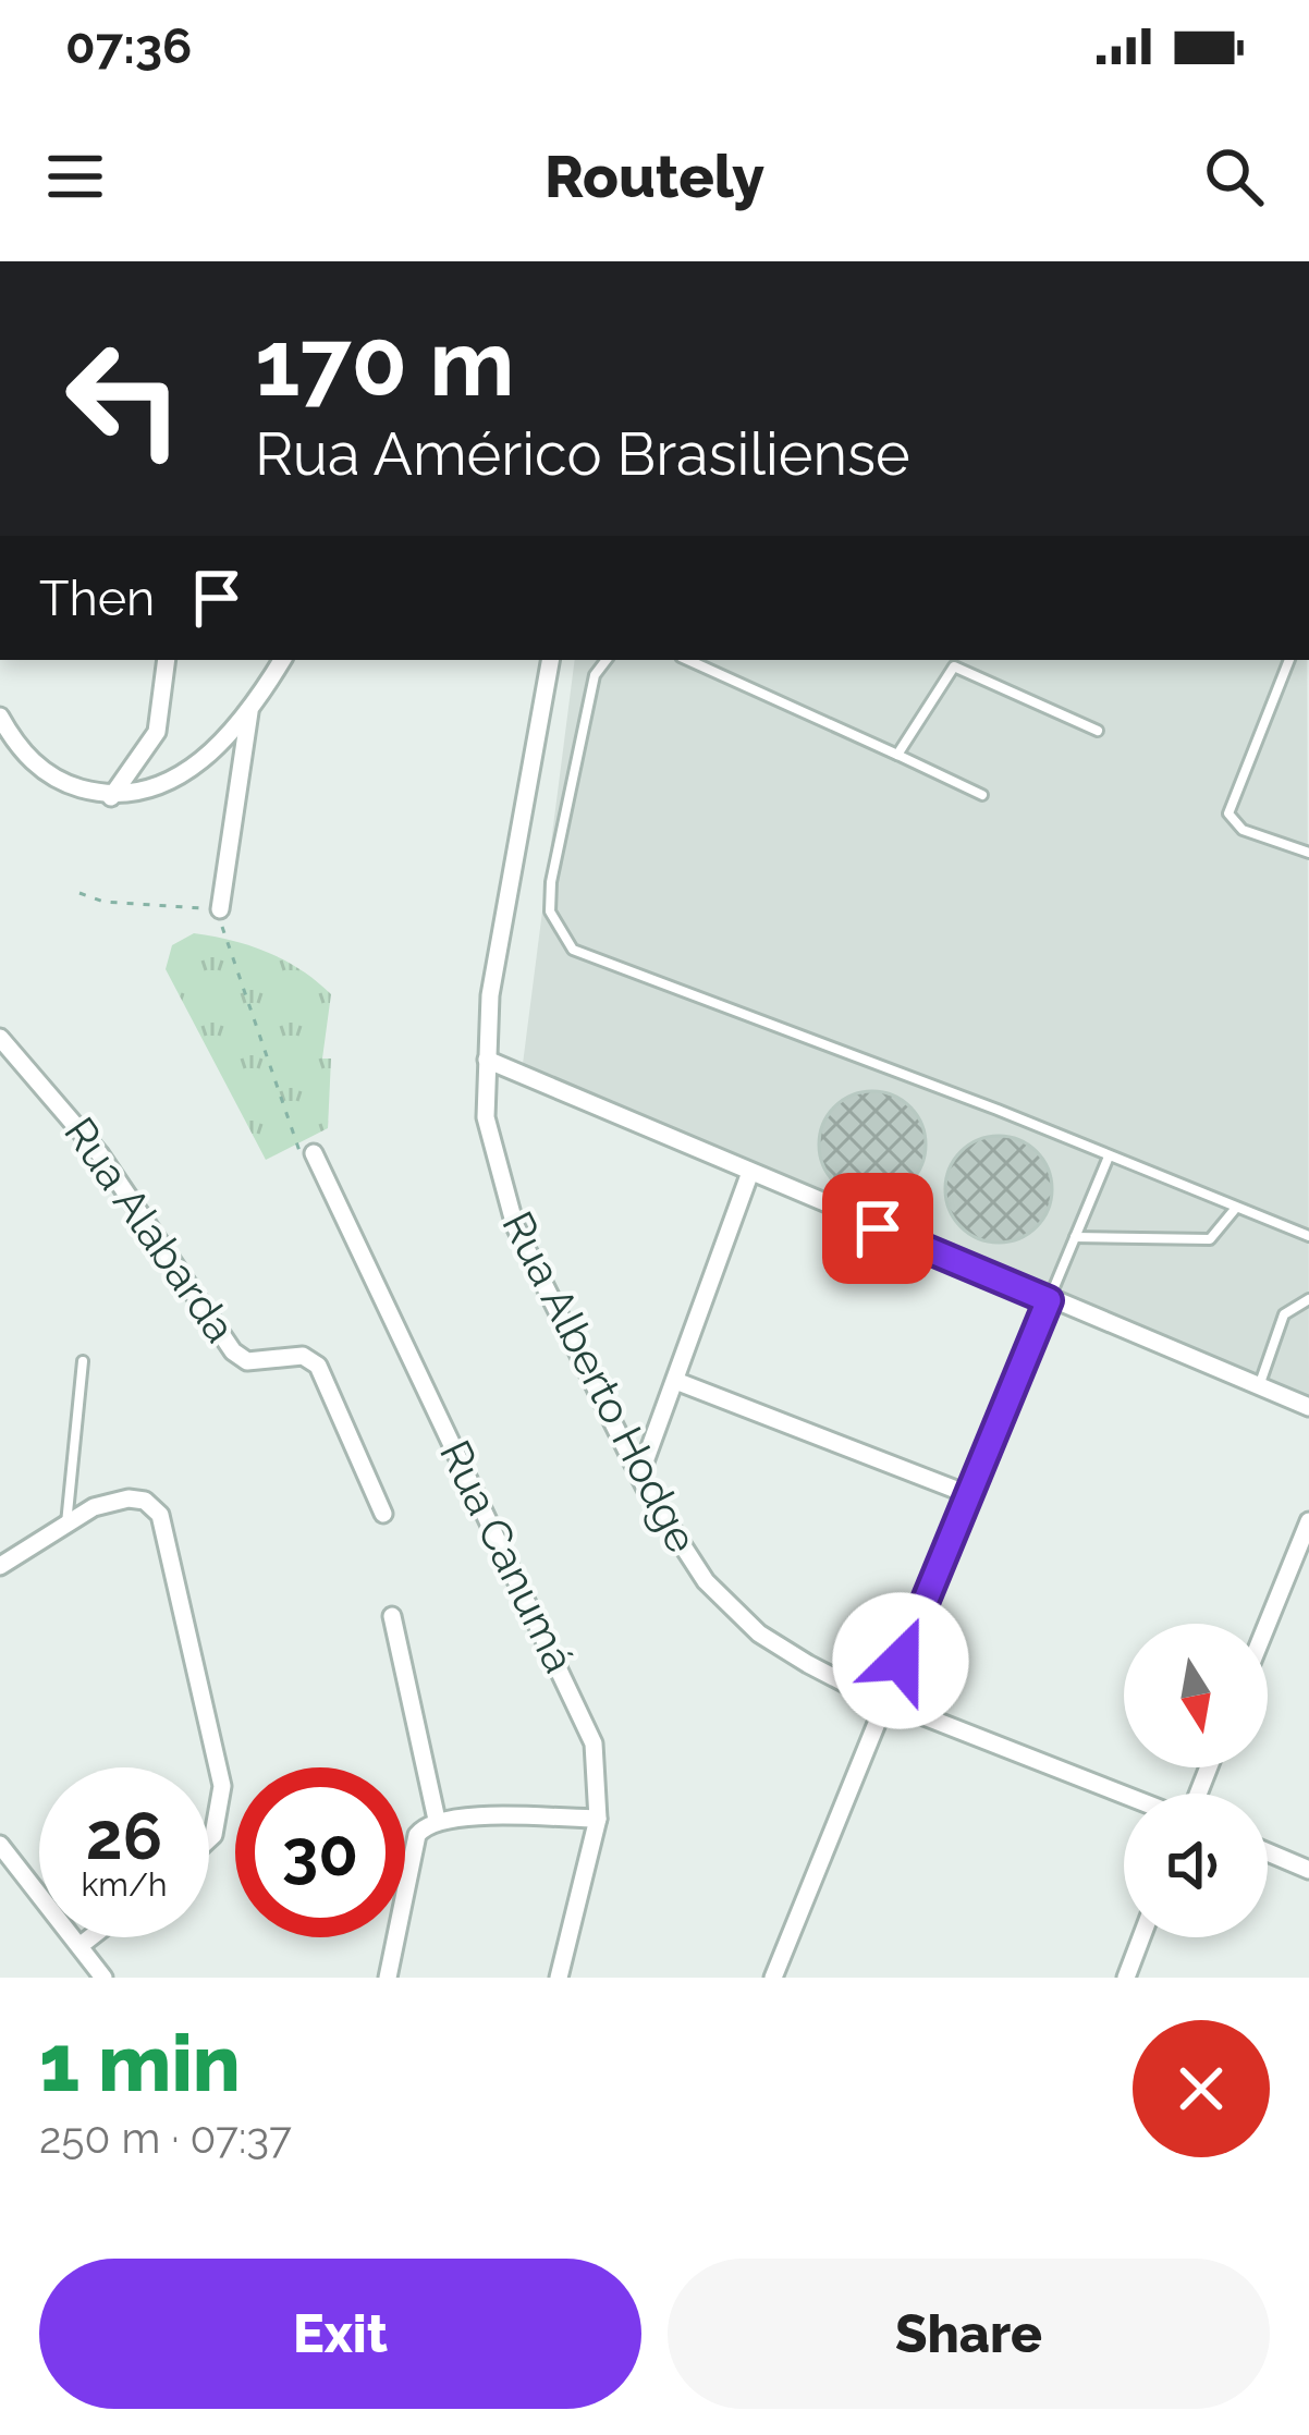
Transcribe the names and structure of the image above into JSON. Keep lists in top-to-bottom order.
{
  "streets": {
    "street": ["Rua Alabarda", "Rua Alberto Hodge", "Rua Canumá"]
  },
  "north": "bottom",
  "page": {
    "status": "07:36",
    "header": "Routely",
    "turn": ["170 m", "Rua Américo Brasiliense"],
    "then": "Then",
    "speed": "26 km/h",
    "limit": "30",
    "heading": ["1 min", "250 m · 07:37"],
    "buttons": ["Exit", "Share"]
  }
}
